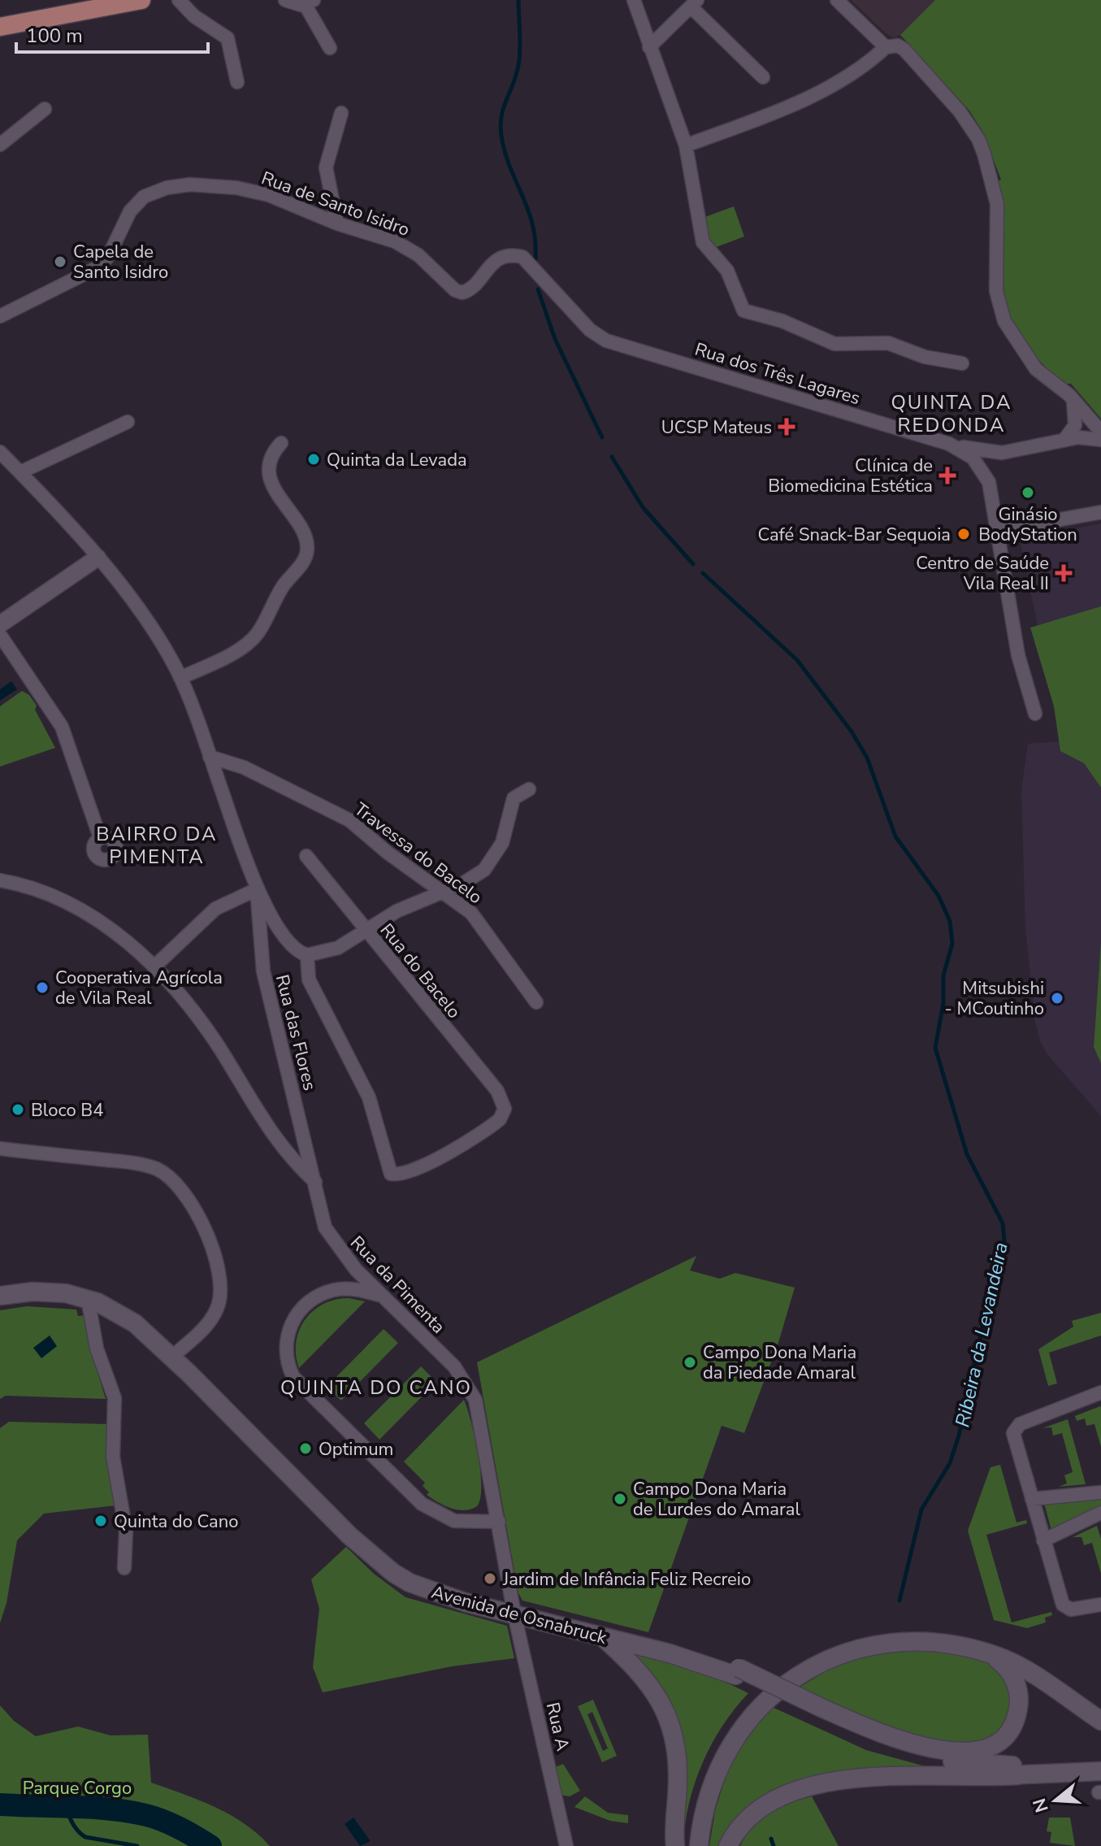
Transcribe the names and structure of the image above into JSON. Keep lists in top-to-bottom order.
{
  "streets": {
    "main road": ["Avenida de Osnabruck"],
    "street": [
      "Rua de Santo Isidro",
      "Rua dos Três Lagares",
      "Travessa do Bacelo",
      "Rua do Bacelo",
      "Rua das Flores",
      "Rua da Pimenta",
      "Rua A"
    ]
  },
  "crossings": [
    ["Rua de Santo Isidro", "Rua dos Três Lagares"],
    ["Rua das Flores", "Rua da Pimenta"],
    ["Rua da Pimenta", "Avenida de Osnabruck"],
    ["Rua da Pimenta", "Rua A"],
    ["Avenida de Osnabruck", "Rua A"]
  ],
  "districts": ["QUINTA DA REDONDA", "BAIRRO DA PIMENTA", "QUINTA DO CANO"],
  "water": ["Ribeira da Levandeira"],
  "parks": ["Parque Corgo"],
  "places": {
    "other": [
      "Capela de Santo Isidro",
      "Quinta da Levada",
      "Ginásio BodyStation",
      "Café Snack-Bar Sequoia",
      "Cooperativa Agrícola de Vila Real",
      "Mitsubishi - MCoutinho",
      "Bloco B4",
      "Campo Dona Maria da Piedade Amaral",
      "Optimum",
      "Campo Dona Maria de Lurdes do Amaral",
      "Quinta do Cano",
      "Jardim de Infância Feliz Recreio"
    ],
    "health": ["UCSP Mateus", "Clínica de Biomedicina Estética", "Centro de Saúde Vila Real II"]
  },
  "scale_bar": "100 m",
  "north": "left"
}
